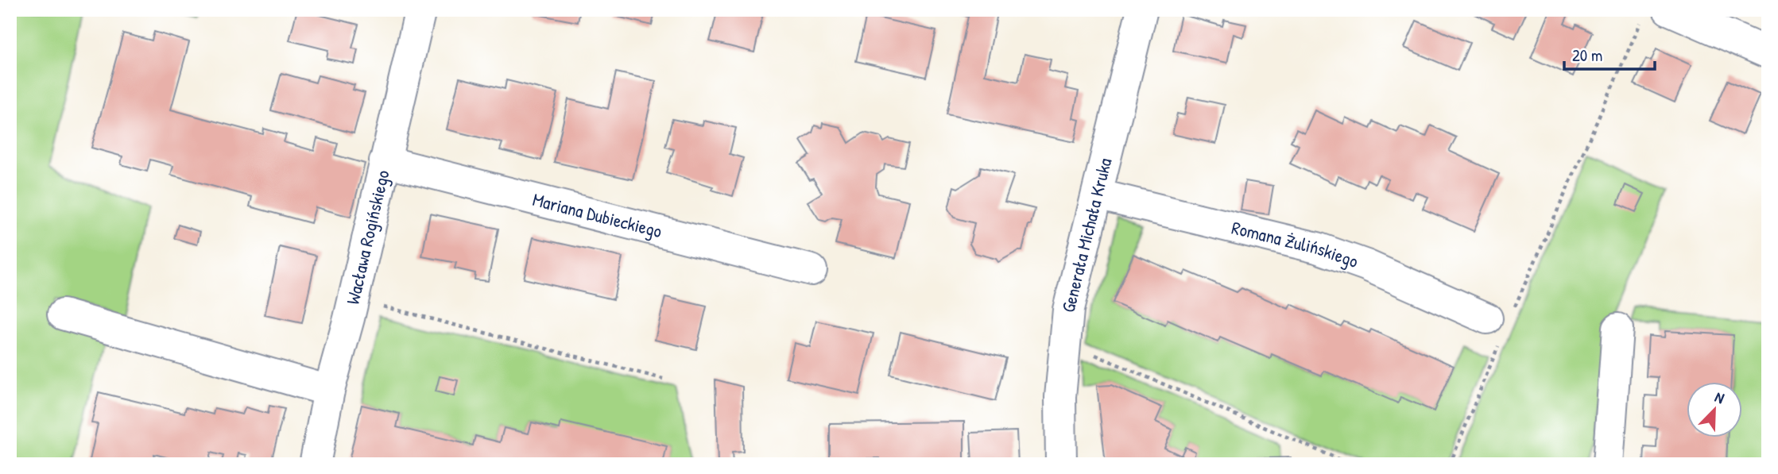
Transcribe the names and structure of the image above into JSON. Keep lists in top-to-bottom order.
{
  "streets": {
    "street": [
      "Mariana Dubieckiego",
      "Generała Michała Kruka",
      "Wacława Rogińskiego",
      "Romana Żulińskiego"
    ]
  },
  "crossings": [
    ["Mariana Dubieckiego", "Wacława Rogińskiego"],
    ["Generała Michała Kruka", "Romana Żulińskiego"]
  ],
  "scale_bar": "20 m",
  "north": "top right"
}
